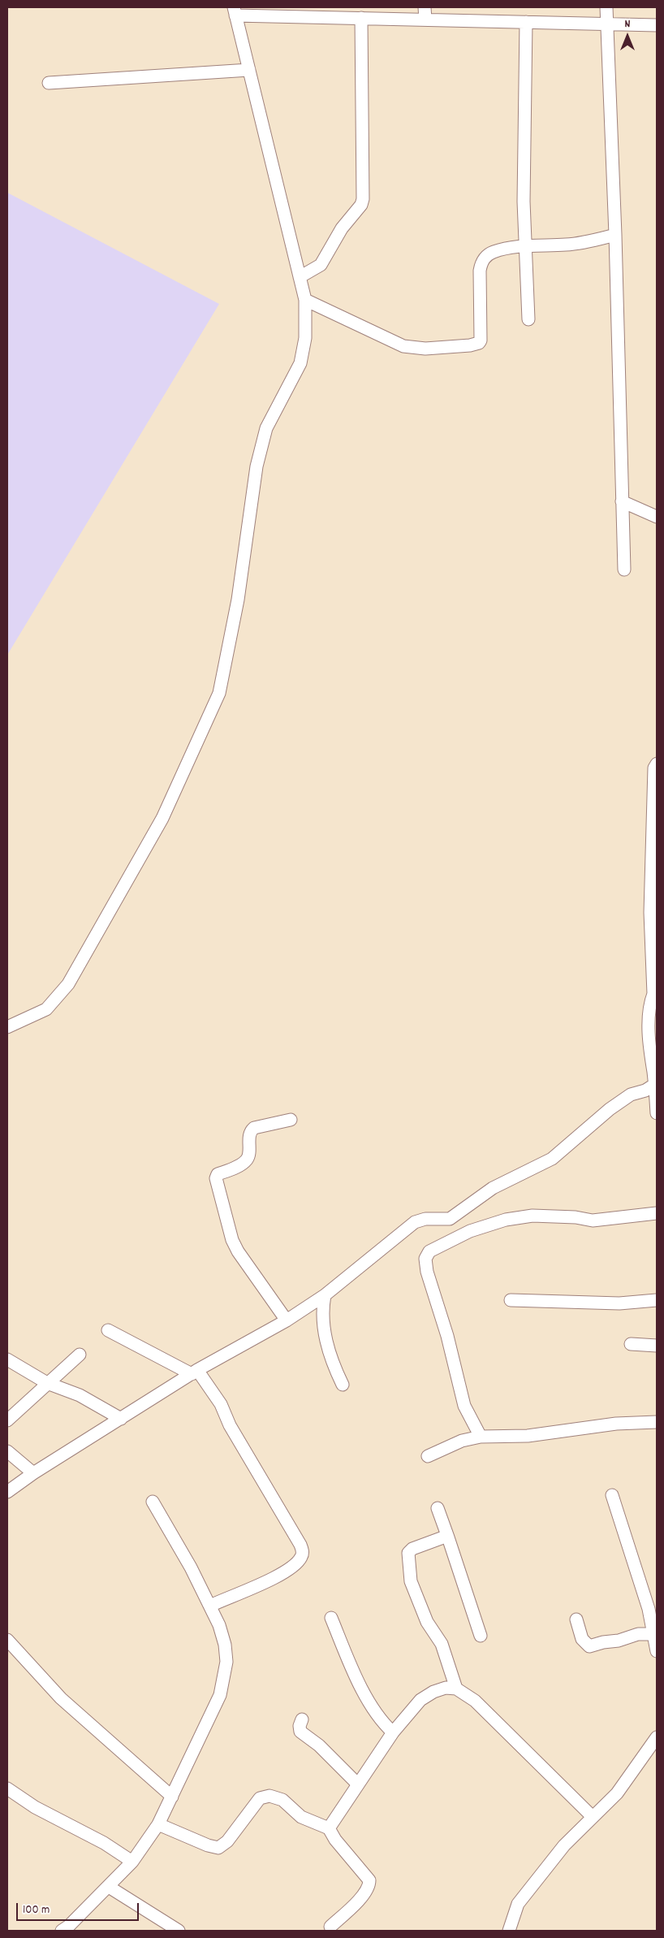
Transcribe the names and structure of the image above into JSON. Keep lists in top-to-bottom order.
{
  "scale_bar": "100 m",
  "north": "top"
}
